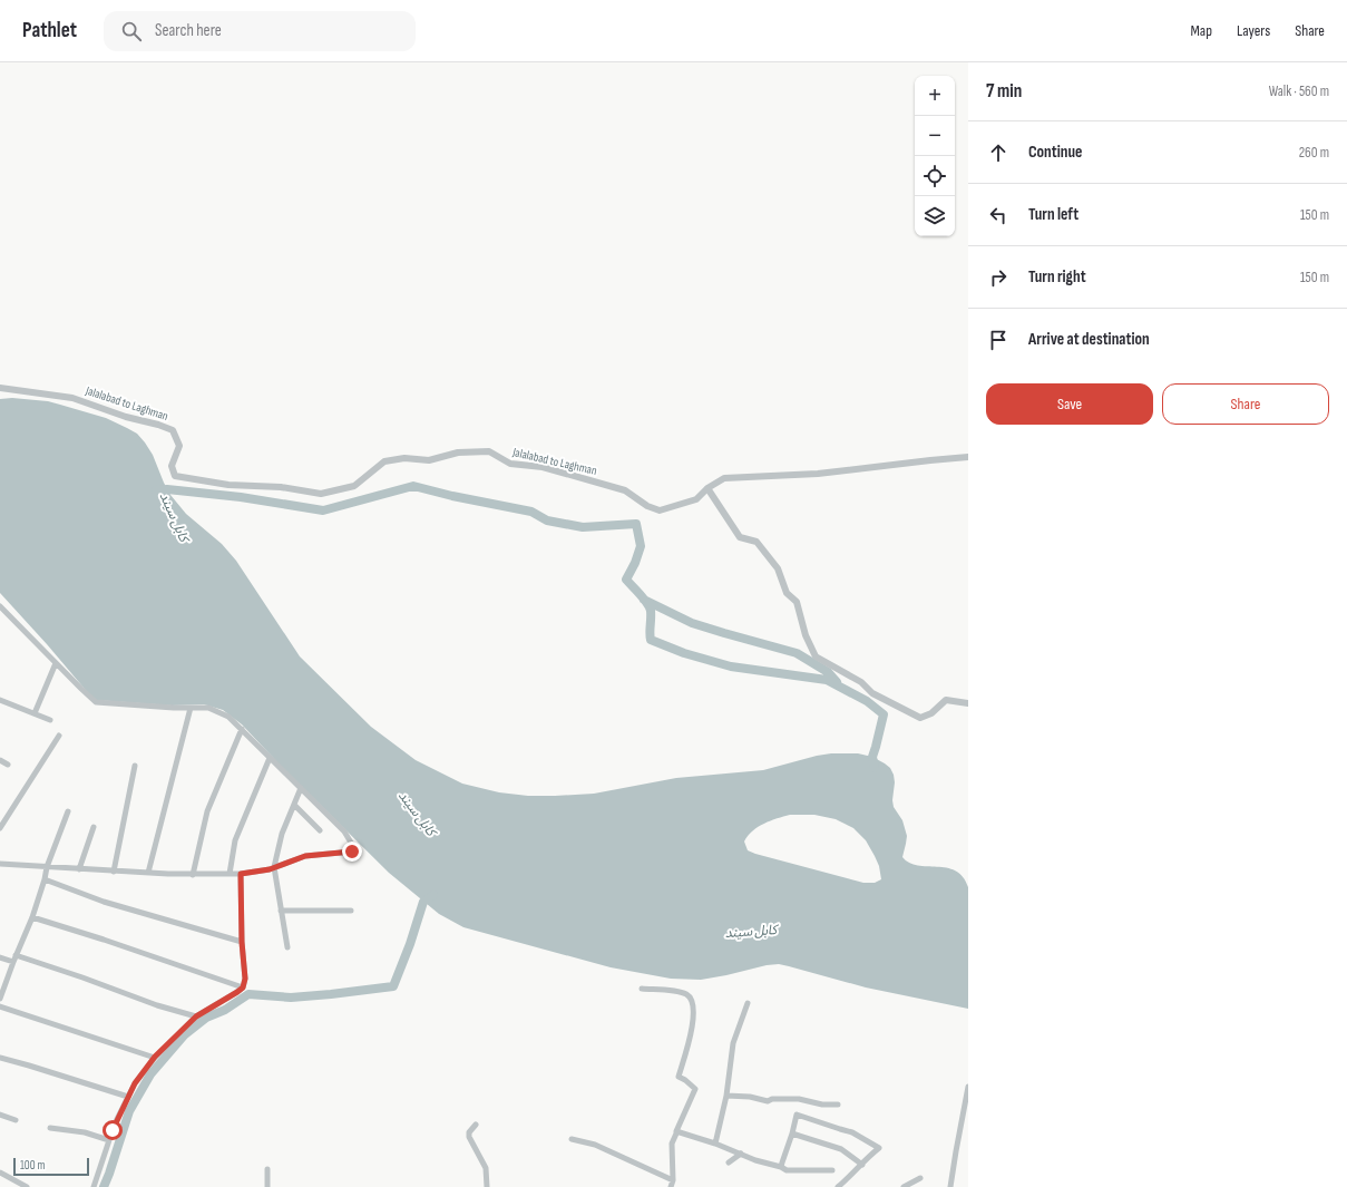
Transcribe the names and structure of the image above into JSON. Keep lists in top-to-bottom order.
{
  "streets": {
    "street": ["Jalalabad to Laghman"]
  },
  "water": ["کابل سيند"],
  "scale_bar": "100 m",
  "page": {
    "header": "Pathlet",
    "search": "Search here",
    "nav": ["Map", "Layers", "Share"],
    "heading": ["7 min", "Walk · 560 m"],
    "map_buttons": ["+", "−"],
    "list": [
      ["Continue", "260 m"],
      ["Turn left", "150 m"],
      ["Turn right", "150 m"],
      "Arrive at destination"
    ],
    "buttons": ["Save", "Share"],
    "scale": "100 m"
  }
}
